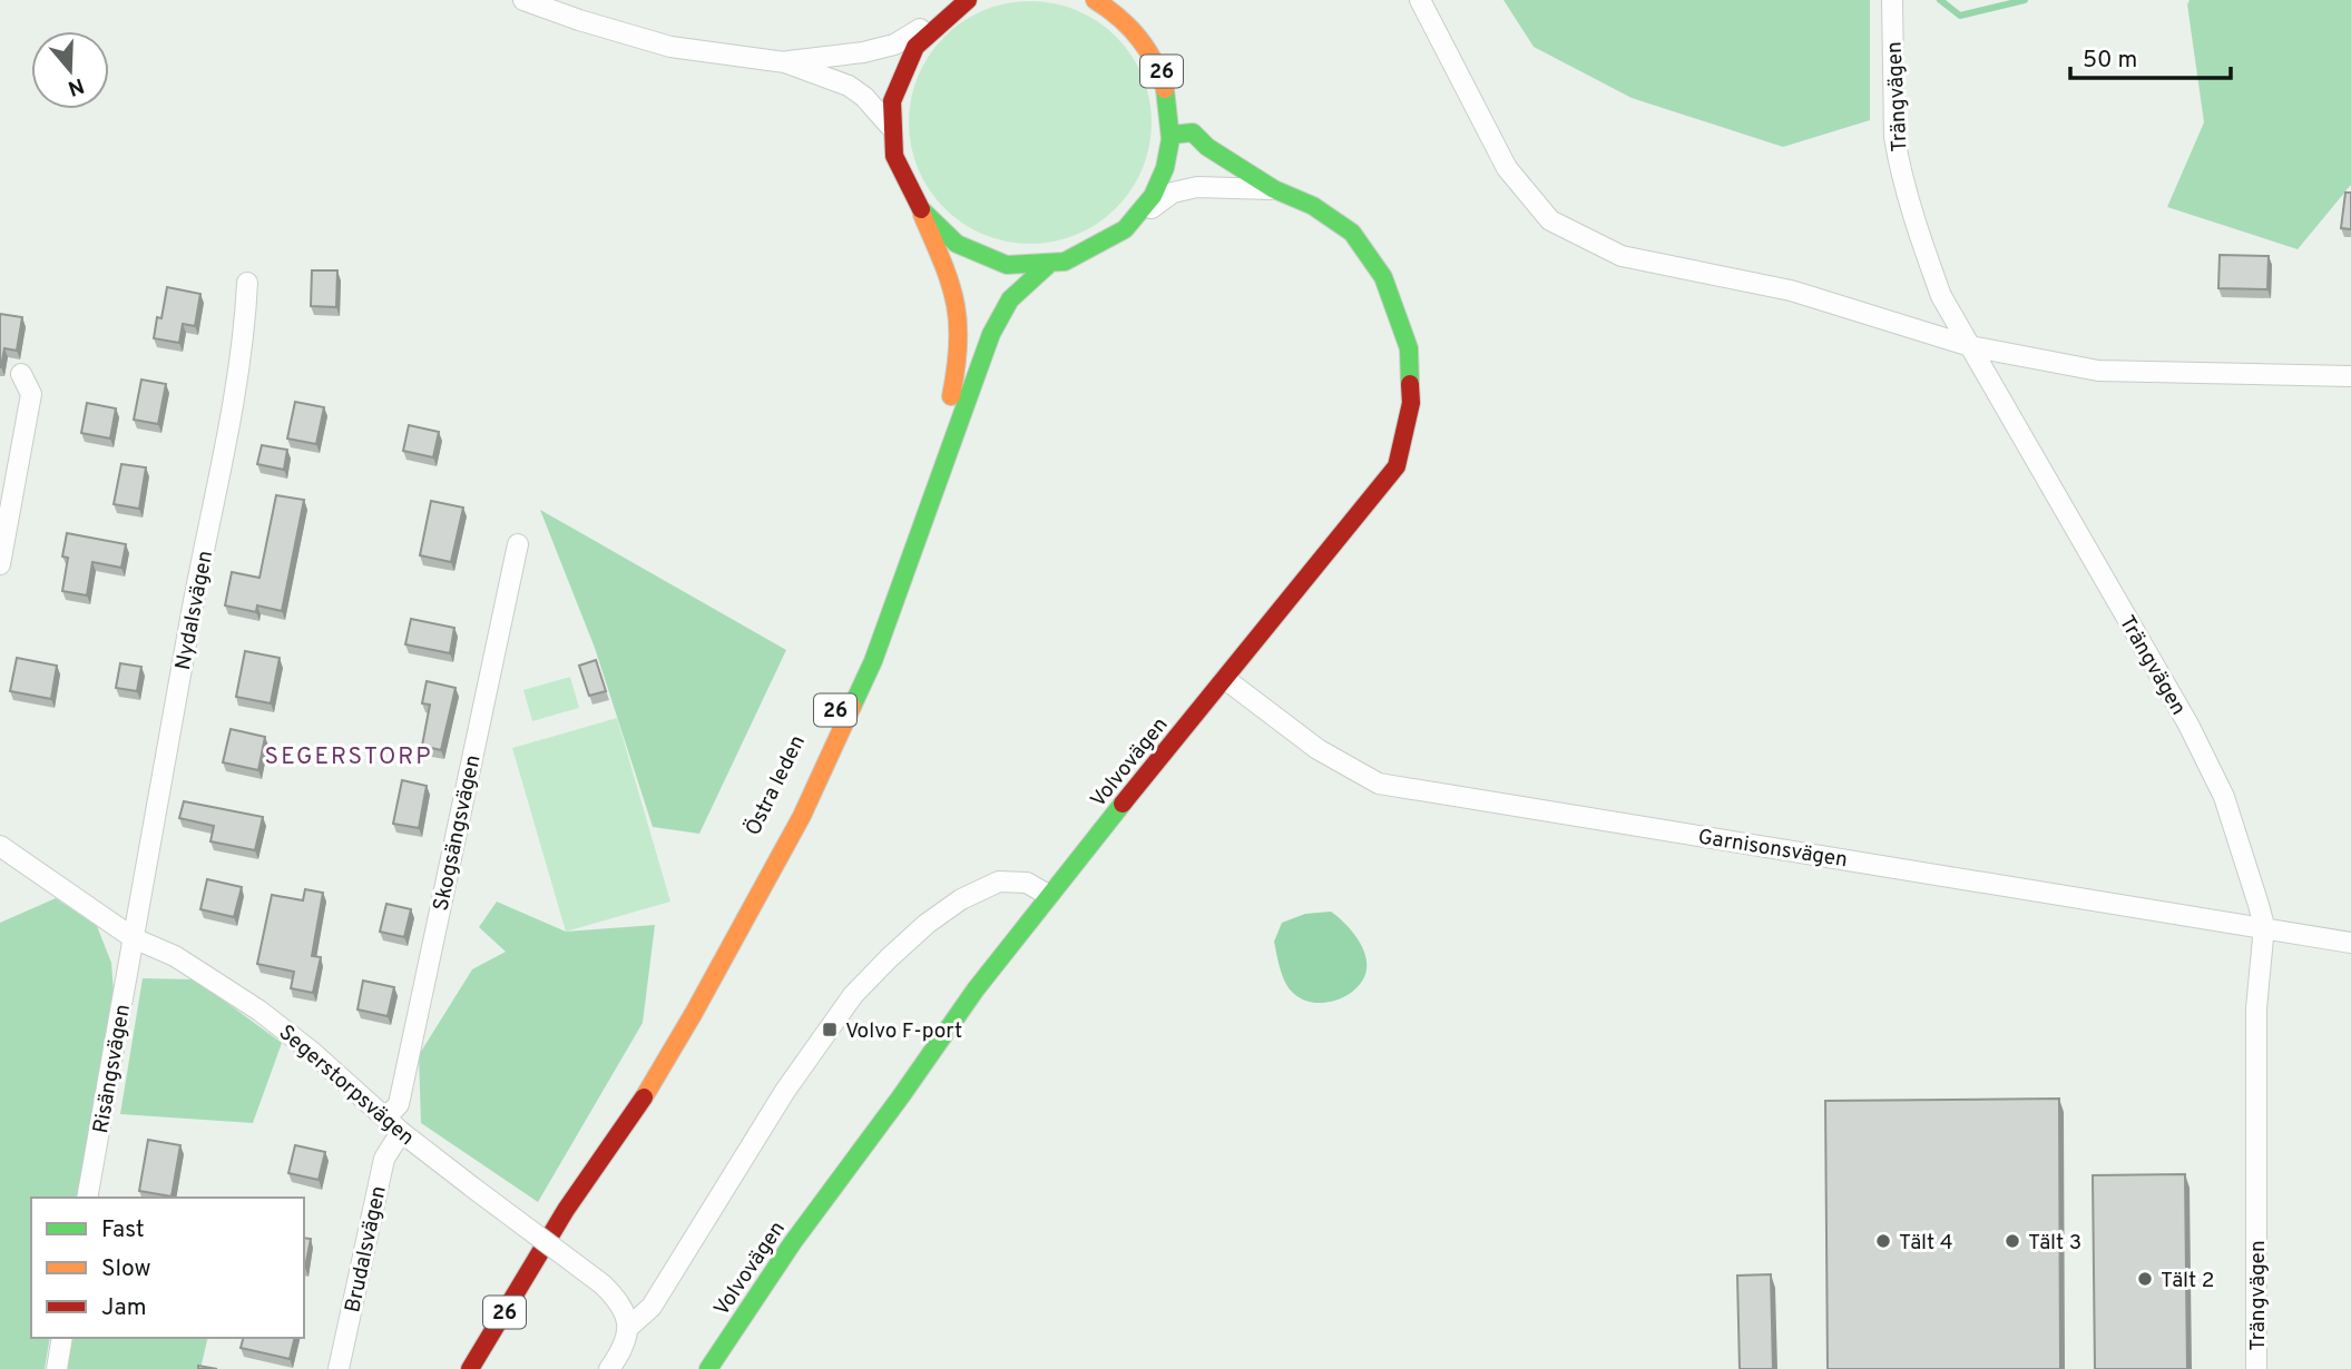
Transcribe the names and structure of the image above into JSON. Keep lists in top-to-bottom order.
{
  "streets": {
    "main road": ["26", "Volvovägen", "Östra leden"],
    "street": [
      "Trängvägen",
      "Nydalsvägen",
      "Skogsängsvägen",
      "Garnisonsvägen",
      "Risängsvägen",
      "Segerstorpsvägen",
      "Brudalsvägen"
    ]
  },
  "crossings": [
    ["26", "Volvovägen"],
    ["26", "Östra leden"],
    ["Trängvägen", "Garnisonsvägen"],
    ["Nydalsvägen", "Risängsvägen"],
    ["Nydalsvägen", "Segerstorpsvägen"],
    ["Volvovägen", "Garnisonsvägen"],
    ["Skogsängsvägen", "Segerstorpsvägen"],
    ["Skogsängsvägen", "Brudalsvägen"],
    ["Risängsvägen", "Segerstorpsvägen"],
    ["Segerstorpsvägen", "Brudalsvägen"]
  ],
  "districts": ["SEGERSTORP"],
  "places": {
    "transit": ["Volvo F-port"],
    "other": ["Tält 4", "Tält 3", "Tält 2"]
  },
  "legend": ["Fast", "Slow", "Jam"],
  "scale_bar": "50 m",
  "north": "bottom"
}
